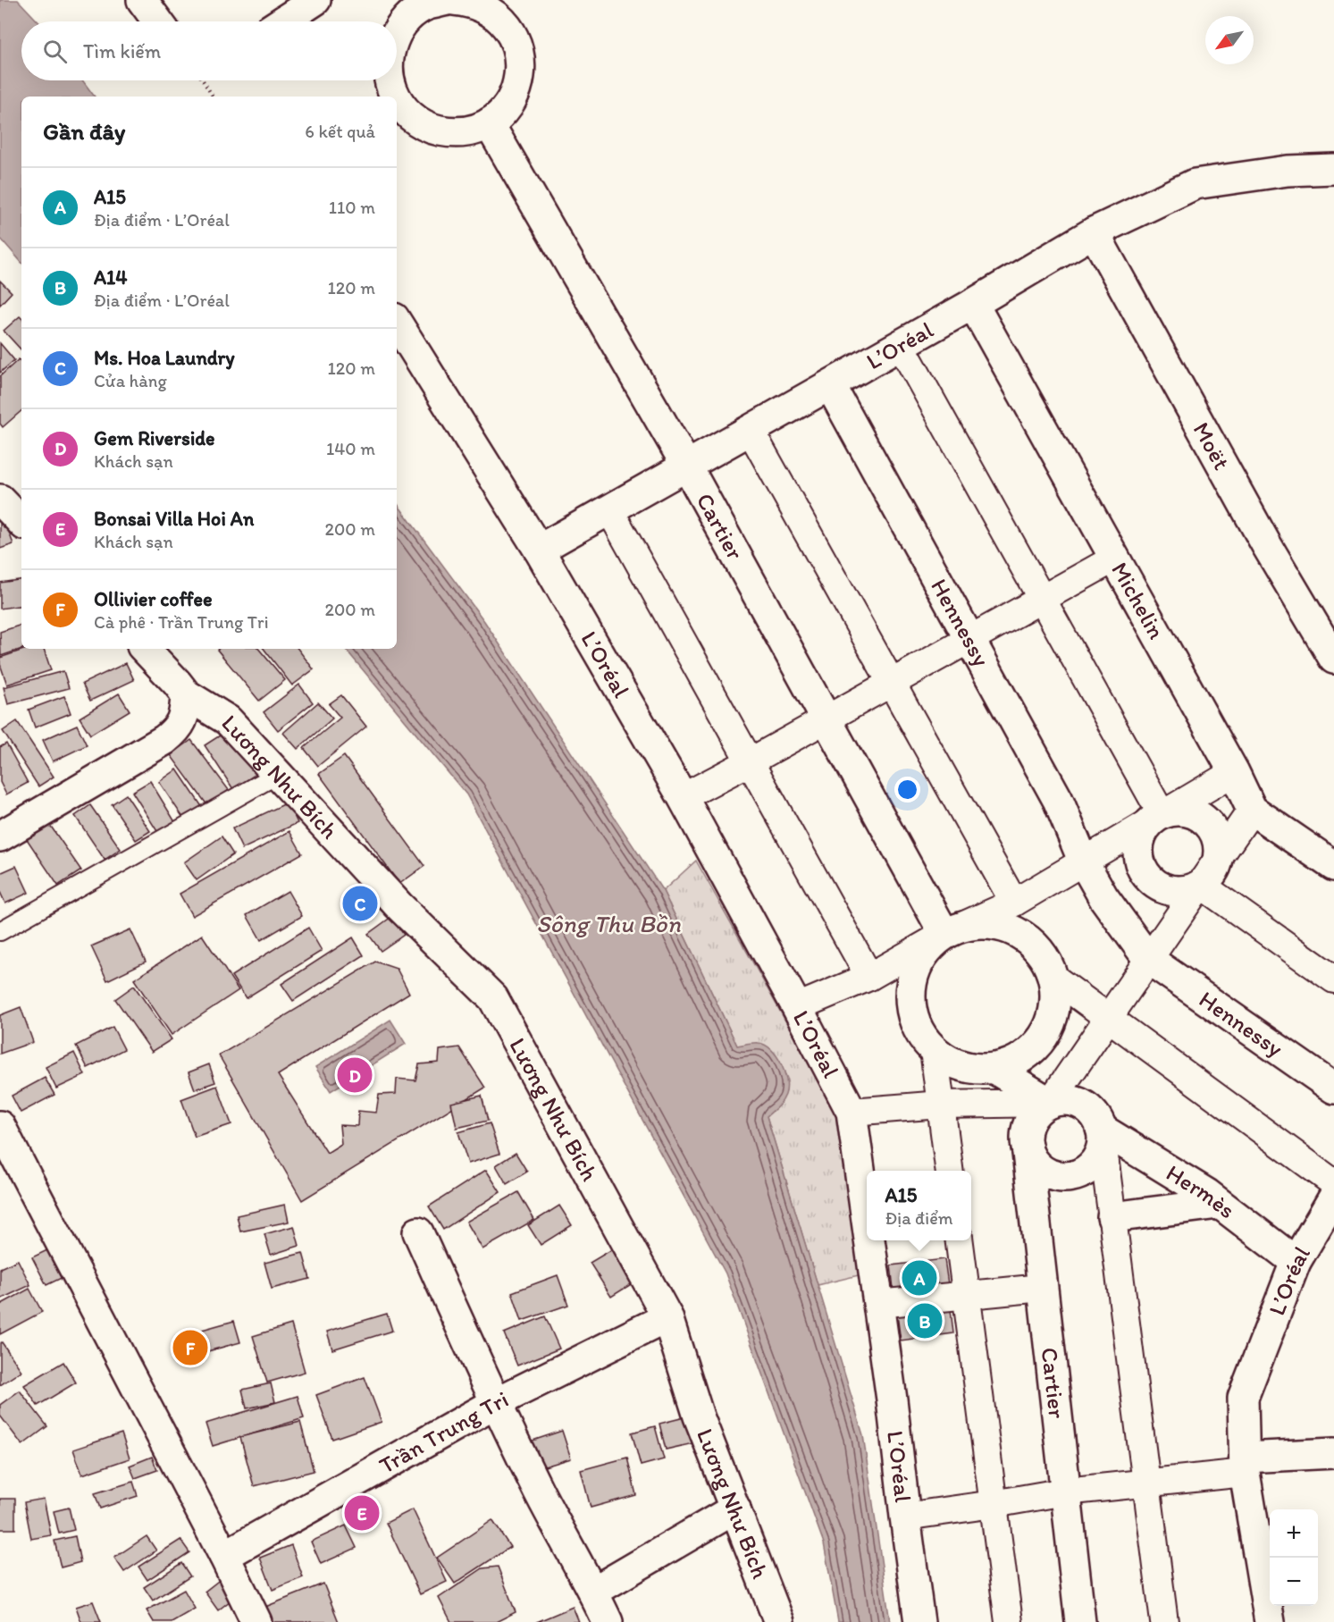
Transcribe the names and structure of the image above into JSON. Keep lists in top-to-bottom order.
{
  "streets": {
    "street": [
      "L’Oréal",
      "Moët",
      "Cartier",
      "Michelin",
      "Hennessy",
      "Lương Như Bích",
      "Hermès",
      "Trần Trung Tri"
    ]
  },
  "crossings": [
    ["L’Oréal", "Moët"],
    ["L’Oréal", "Cartier"],
    ["L’Oréal", "Michelin"],
    ["L’Oréal", "Hennessy"],
    ["L’Oréal", "Hermès"],
    ["Cartier", "Hermès"],
    ["Lương Như Bích", "Trần Trung Tri"]
  ],
  "water": ["Sông Thu Bồn"],
  "north": "bottom left",
  "page": {
    "search": "Tìm kiếm",
    "heading": ["Gần đây", "6 kết quả"],
    "list": [
      {
        "mark": "A",
        "name": "A15",
        "note": "Địa điểm · L’Oréal",
        "value": "110 m"
      },
      {
        "mark": "B",
        "name": "A14",
        "note": "Địa điểm · L’Oréal",
        "value": "120 m"
      },
      {
        "mark": "C",
        "name": "Ms. Hoa Laundry",
        "note": "Cửa hàng",
        "value": "120 m"
      },
      {
        "mark": "D",
        "name": "Gem Riverside",
        "note": "Khách sạn",
        "value": "140 m"
      },
      {
        "mark": "E",
        "name": "Bonsai Villa Hoi An",
        "note": "Khách sạn",
        "value": "200 m"
      },
      {
        "mark": "F",
        "name": "Ollivier coffee",
        "note": "Cà phê · Trần Trung Tri",
        "value": "200 m"
      }
    ],
    "pins": [
      "C",
      "D",
      "A",
      "B",
      "F",
      "E"
    ],
    "popup": ["A15", "Địa điểm"],
    "map_buttons": ["+", "−"]
  }
}
